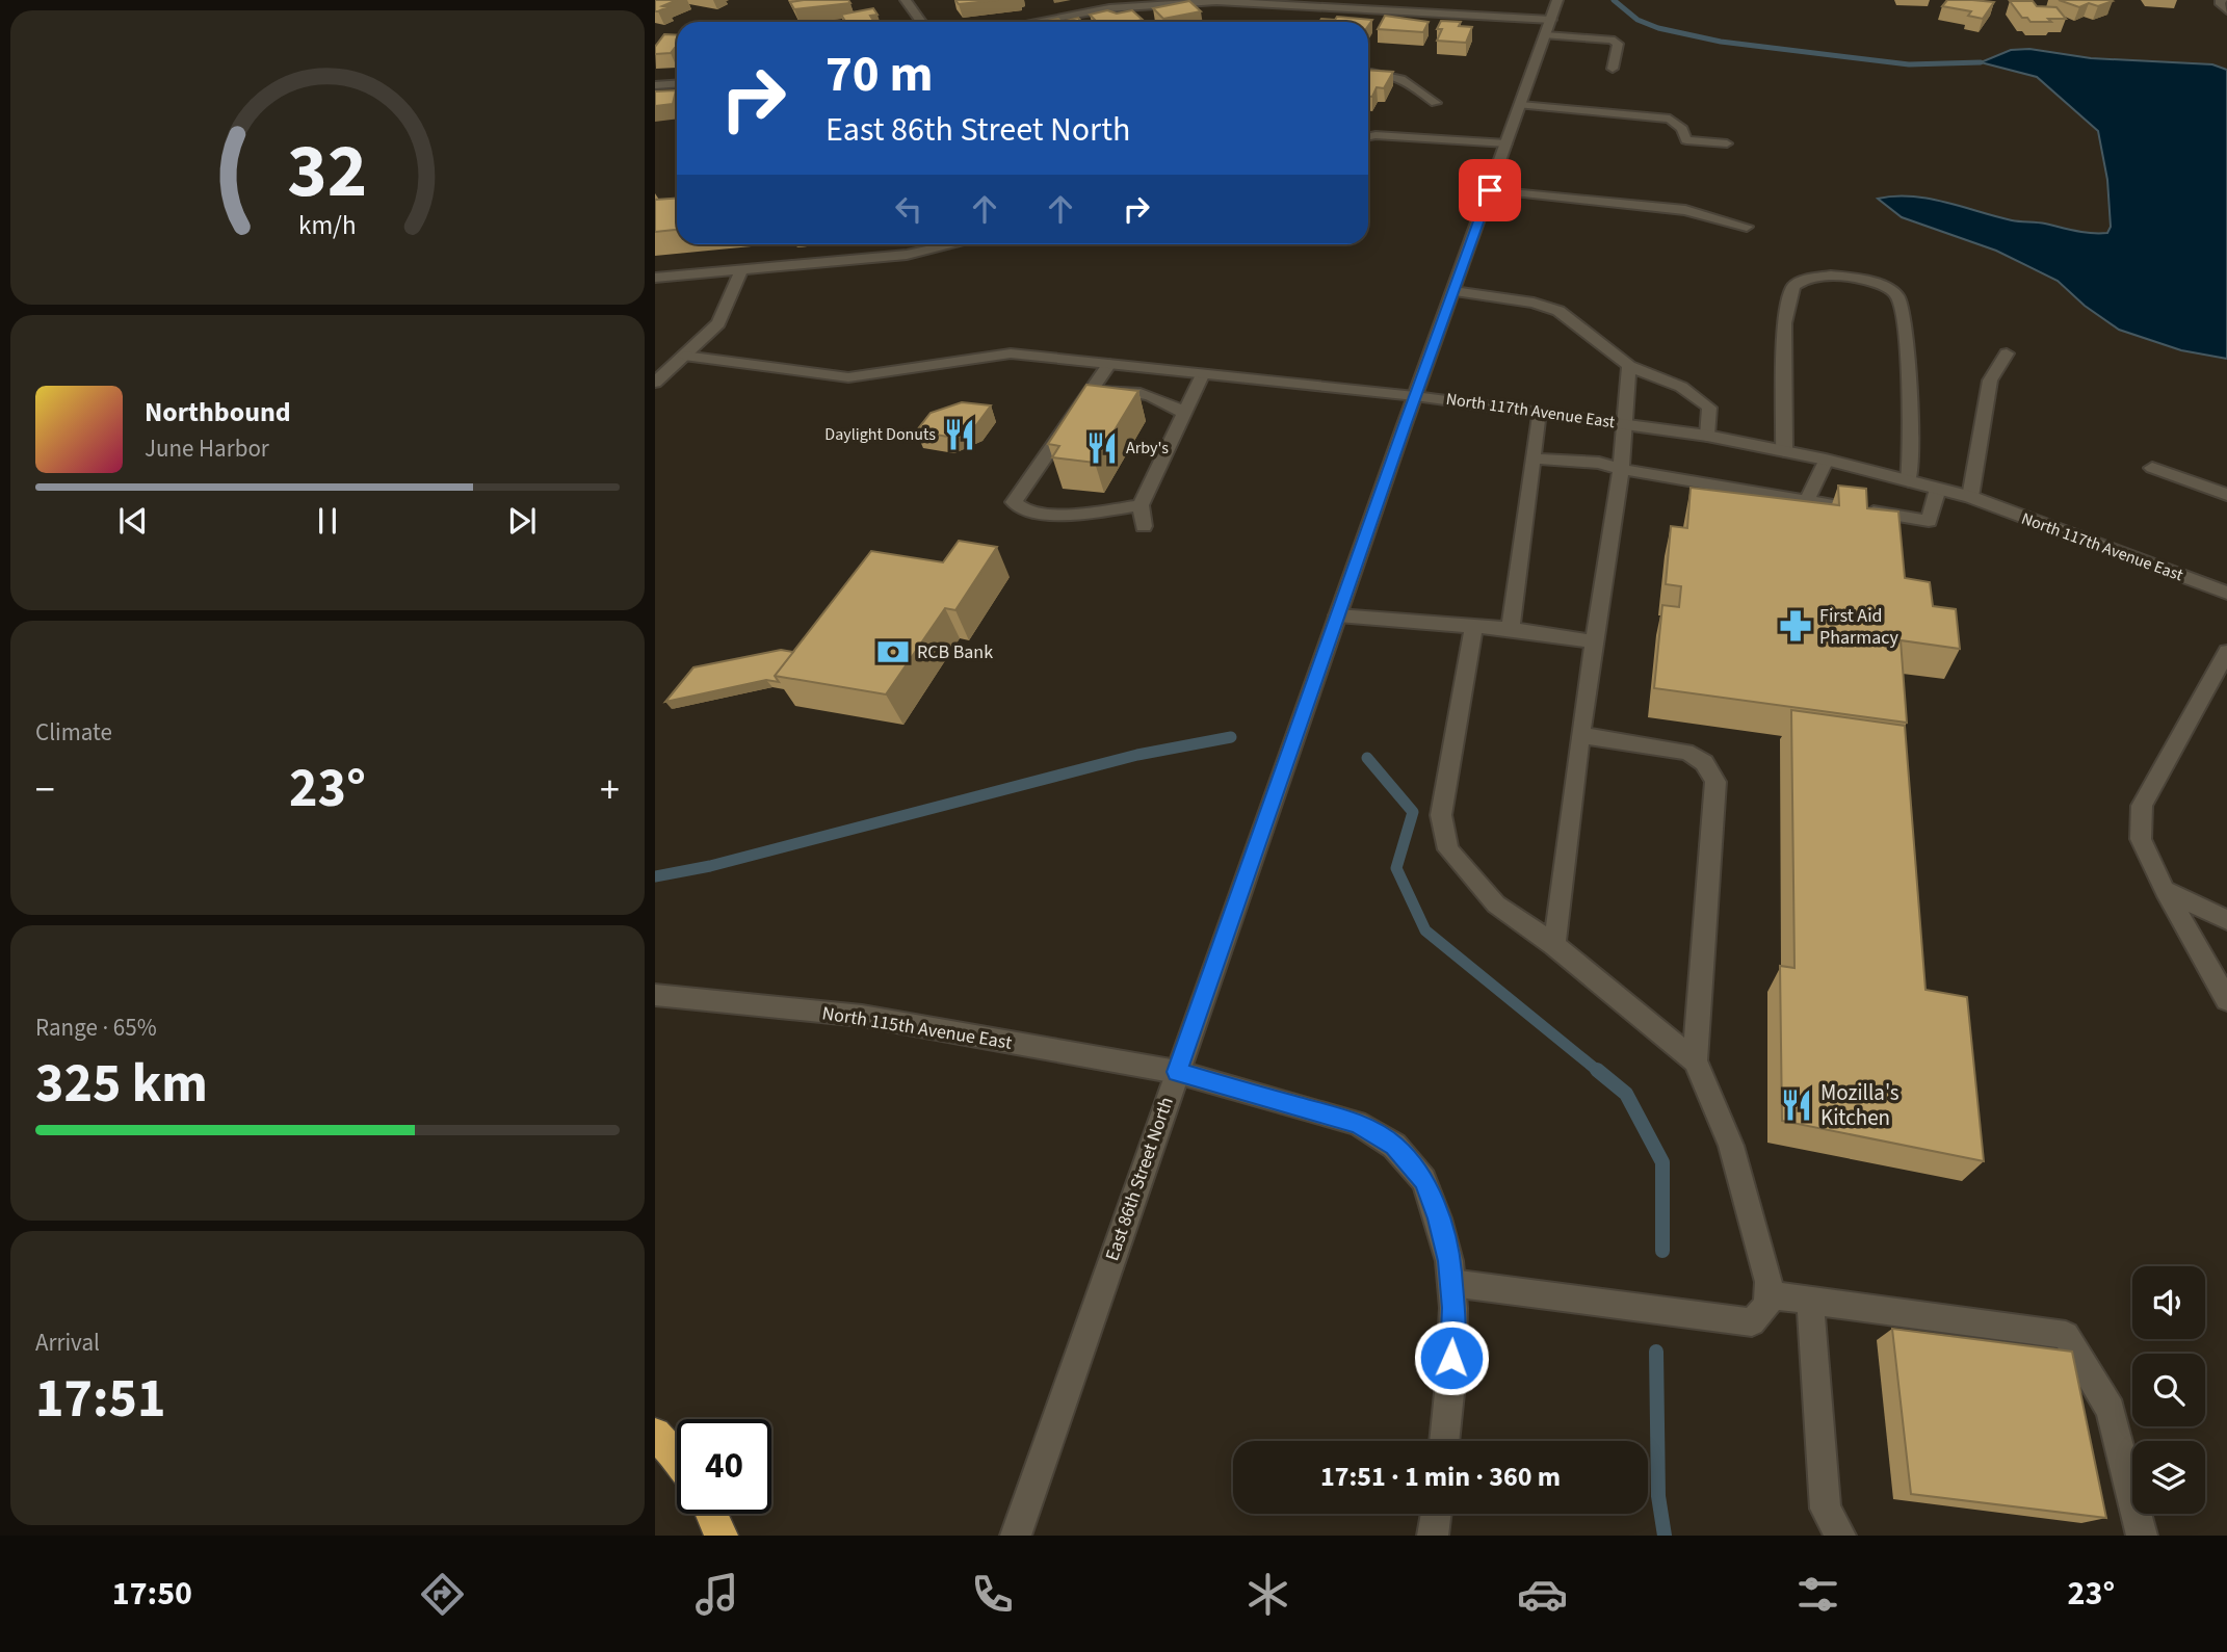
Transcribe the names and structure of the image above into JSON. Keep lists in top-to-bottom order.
{
  "streets": {
    "street": ["North 117th Avenue East", "North 115th Avenue East", "East 86th Street North"]
  },
  "crossings": [
    ["North 117th Avenue East", "East 86th Street North"],
    ["North 115th Avenue East", "East 86th Street North"]
  ],
  "places": {
    "restaurant": ["Daylight Donuts", "Arby's", "Mozilla's Kitchen"],
    "pharmacy": ["First Aid Pharmacy"],
    "bank": ["RCB Bank"]
  },
  "page": {
    "turn": ["70 m", "East 86th Street North"],
    "song": ["Northbound", "June Harbor"],
    "tile": [
      "Climate",
      ["Range · 65%", "325 km"],
      ["Arrival", "17:51"]
    ],
    "heat": ["−", "23°", "+"],
    "limit": "40",
    "trip": "17:51 · 1 min · 360 m",
    "tabs": ["17:50", "23°"],
    "gauge": ["32", "km/h"]
  }
}
